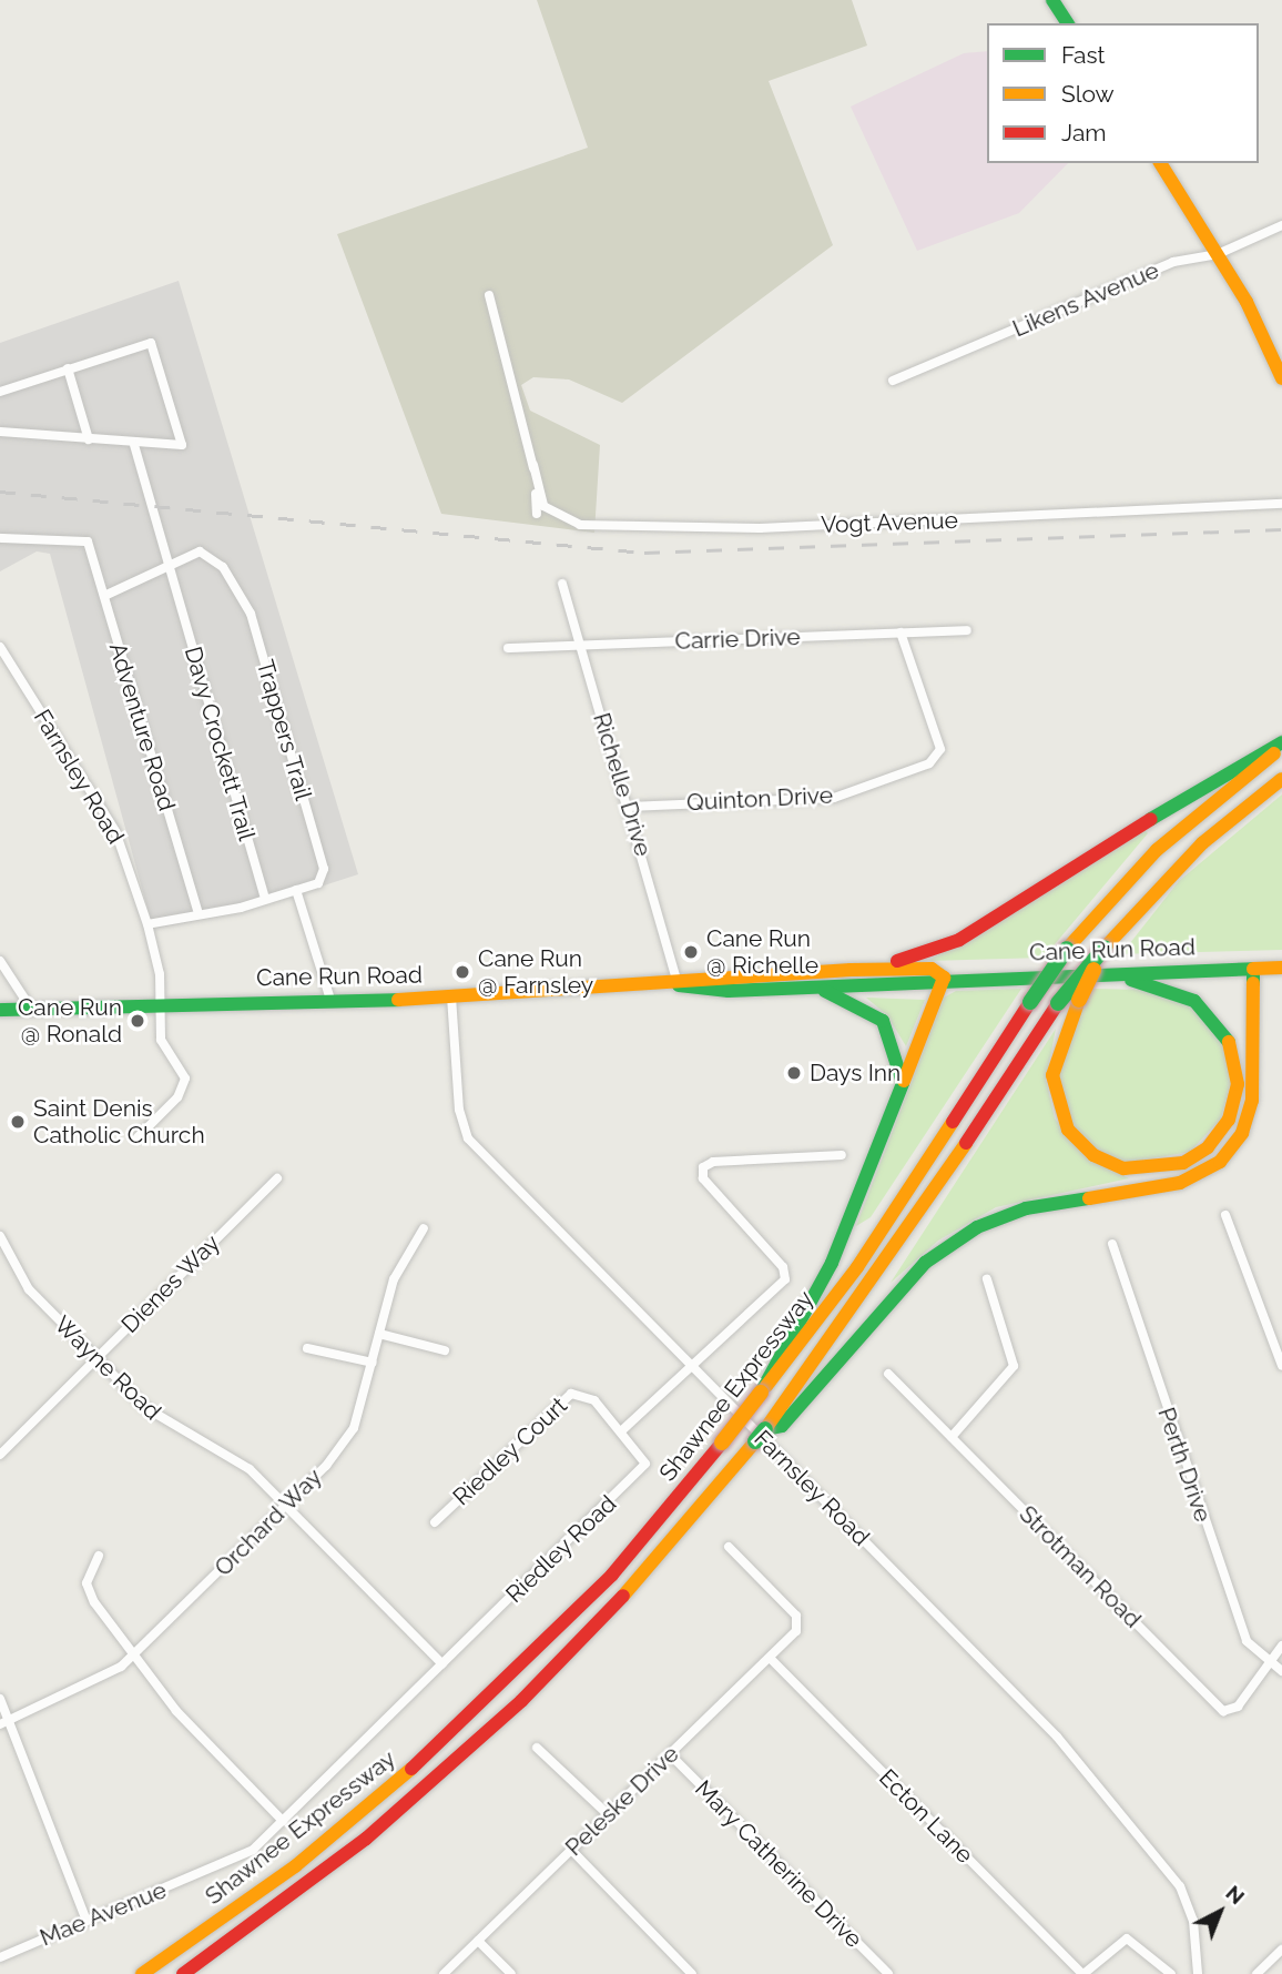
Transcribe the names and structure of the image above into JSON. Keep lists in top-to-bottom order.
{
  "streets": {
    "main road": ["Cane Run Road", "Shawnee Expressway"],
    "street": [
      "Likens Avenue",
      "Vogt Avenue",
      "Carrie Drive",
      "Adventure Road",
      "Trappers Trail",
      "Davy Crockett Trail",
      "Farnsley Road",
      "Richelle Drive",
      "Quinton Drive",
      "Dienes Way",
      "Wayne Road",
      "Riedley Court",
      "Perth Drive",
      "Orchard Way",
      "Riedley Road",
      "Strotman Road",
      "Peleske Drive",
      "Ecton Lane",
      "Mary Catherine Drive",
      "Mae Avenue"
    ]
  },
  "crossings": [
    ["Carrie Drive", "Richelle Drive"],
    ["Carrie Drive", "Quinton Drive"],
    ["Trappers Trail", "Davy Crockett Trail"],
    ["Farnsley Road", "Cane Run Road"],
    ["Richelle Drive", "Quinton Drive"],
    ["Richelle Drive", "Cane Run Road"],
    ["Dienes Way", "Wayne Road"],
    ["Wayne Road", "Orchard Way"],
    ["Wayne Road", "Riedley Road"],
    ["Riedley Court", "Riedley Road"],
    ["Perth Drive", "Strotman Road"],
    ["Riedley Road", "Mae Avenue"],
    ["Peleske Drive", "Ecton Lane"],
    ["Peleske Drive", "Mary Catherine Drive"]
  ],
  "places": [
    "Cane Run @ Richelle",
    "Cane Run @ Farnsley",
    "Cane Run @ Ronald",
    "Days Inn",
    "Saint Denis Catholic Church"
  ],
  "legend": ["Fast", "Slow", "Jam"],
  "north": "top right"
}
